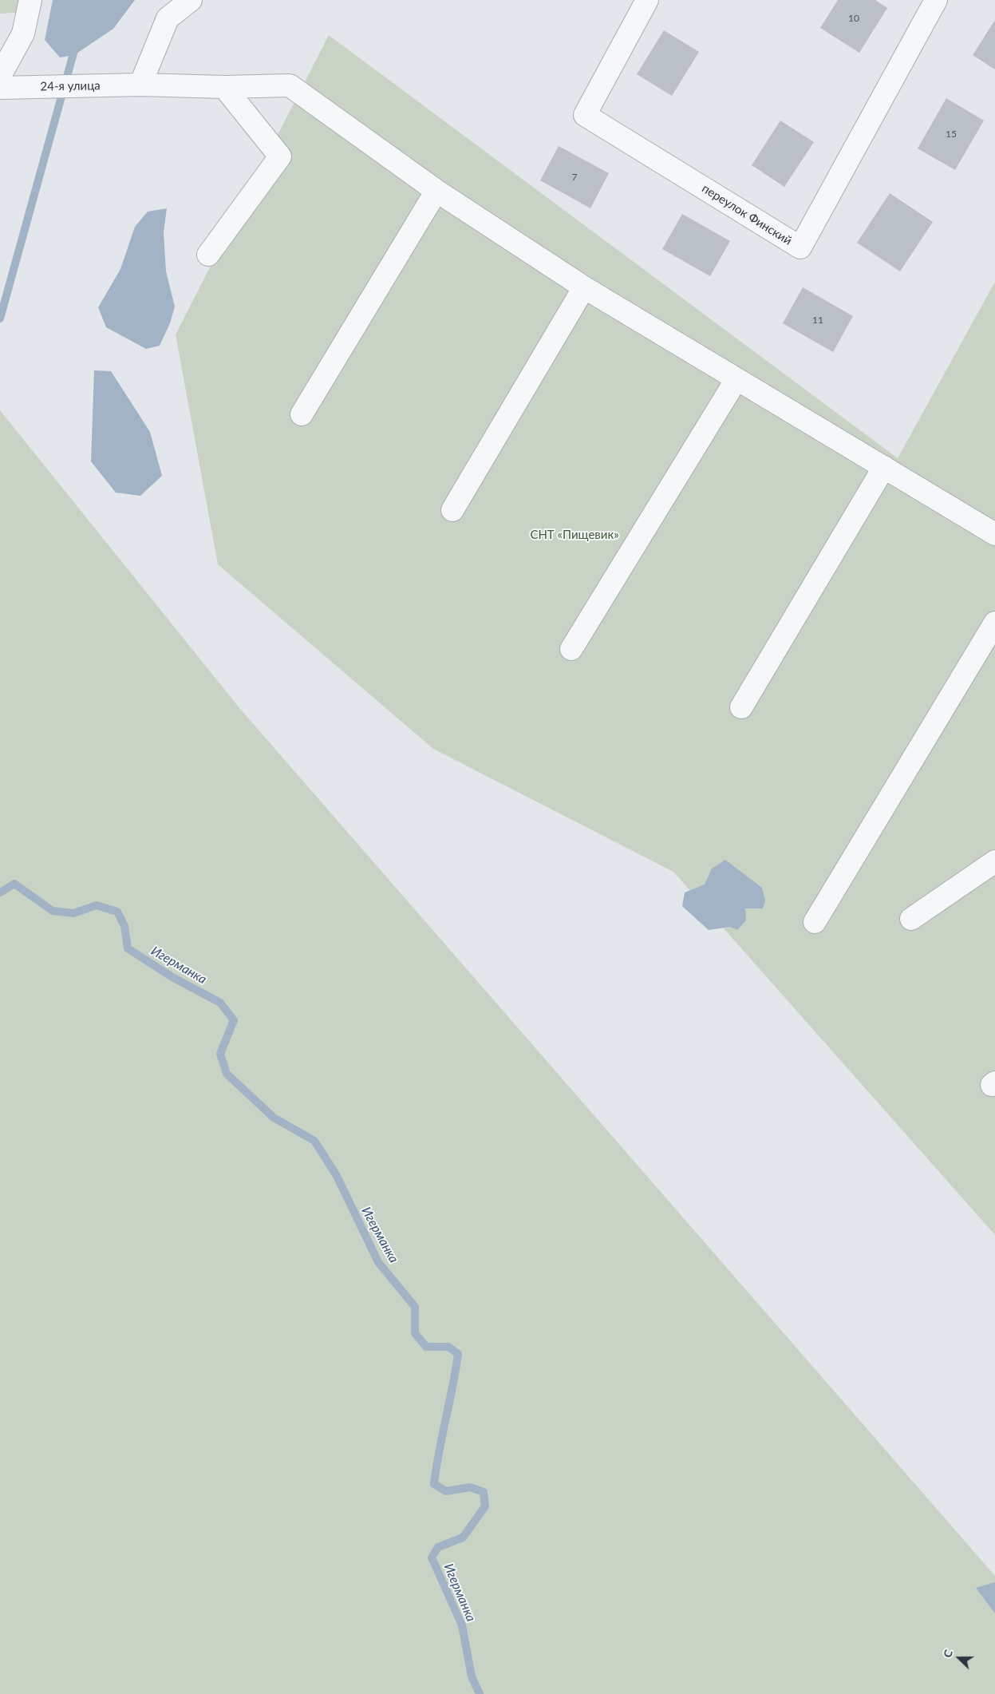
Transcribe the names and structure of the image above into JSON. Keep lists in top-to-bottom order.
{
  "streets": {
    "street": ["24-я улица", "переулок Финский"]
  },
  "water": ["Игерманка"],
  "parks": ["СНТ «Пищевик»"],
  "house_numbers": [
    "10",
    "15",
    "7",
    "11"
  ],
  "north": "left"
}
